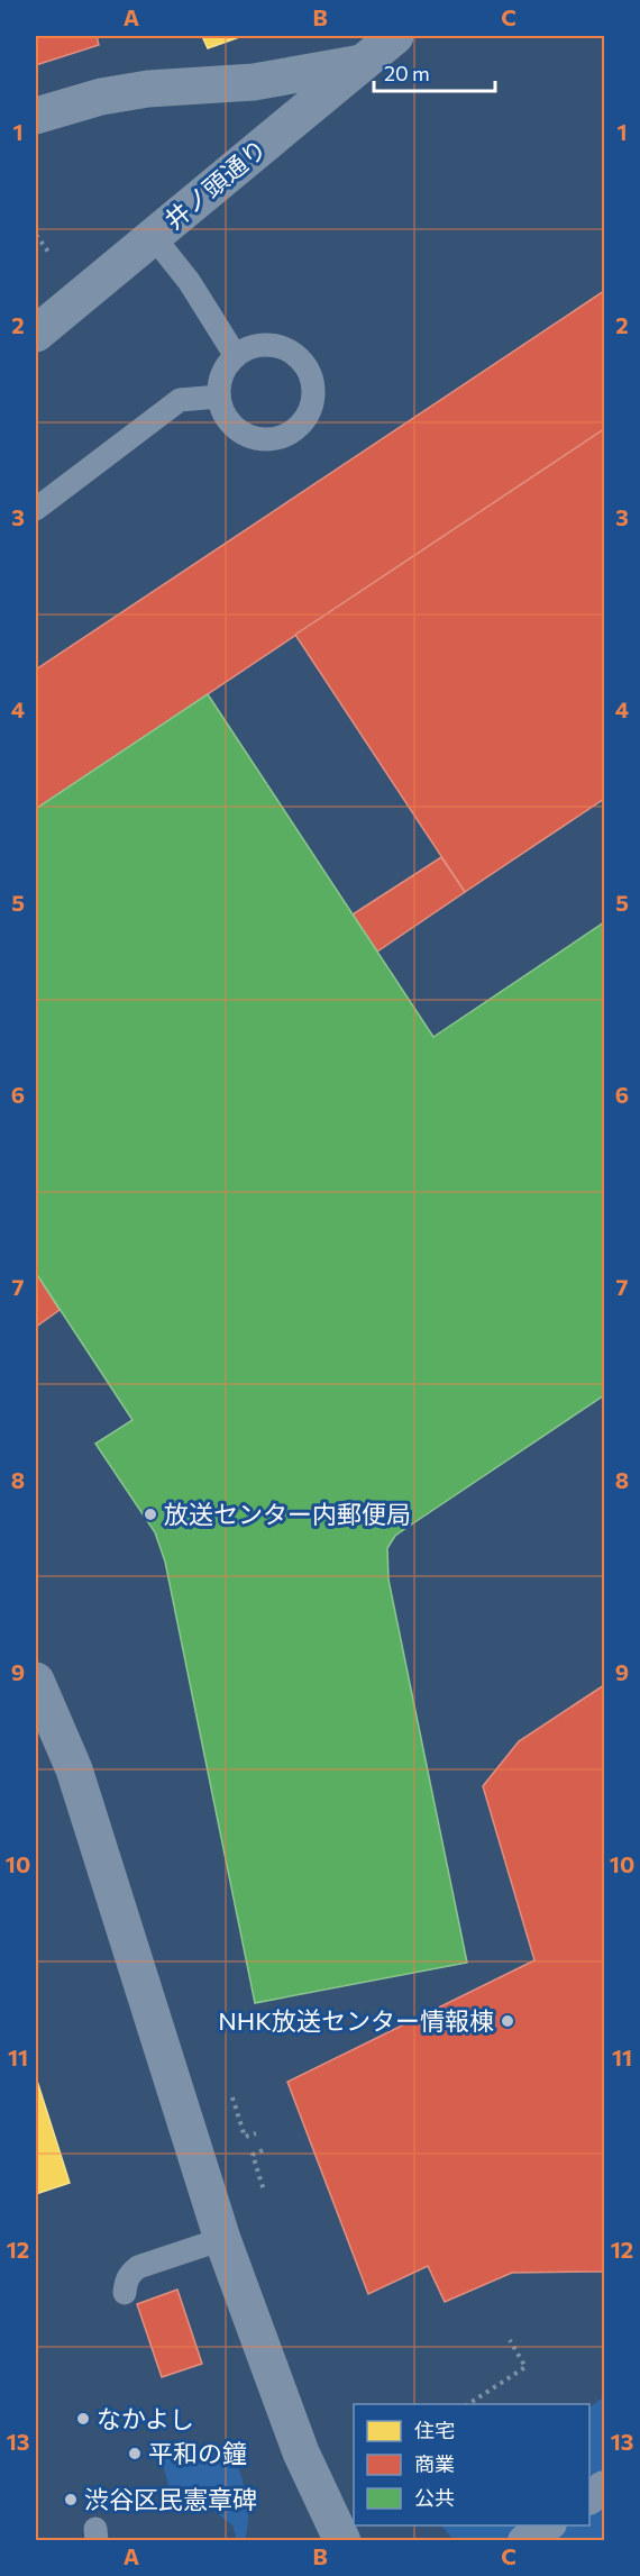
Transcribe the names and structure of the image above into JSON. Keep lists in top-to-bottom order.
{
  "streets": {
    "street": ["井ノ頭通り"]
  },
  "places": [
    "放送センター内郵便局",
    "NHK放送センター情報棟",
    "なかよし",
    "平和の鐘",
    "渋谷区民憲章碑"
  ],
  "legend": ["住宅", "商業", "公共"],
  "scale_bar": "20 m",
  "grid": {
    "columns": ["A", "B", "C"],
    "rows": [
      "1",
      "2",
      "3",
      "4",
      "5",
      "6",
      "7",
      "8",
      "9",
      "10",
      "11",
      "12",
      "13"
    ]
  }
}
